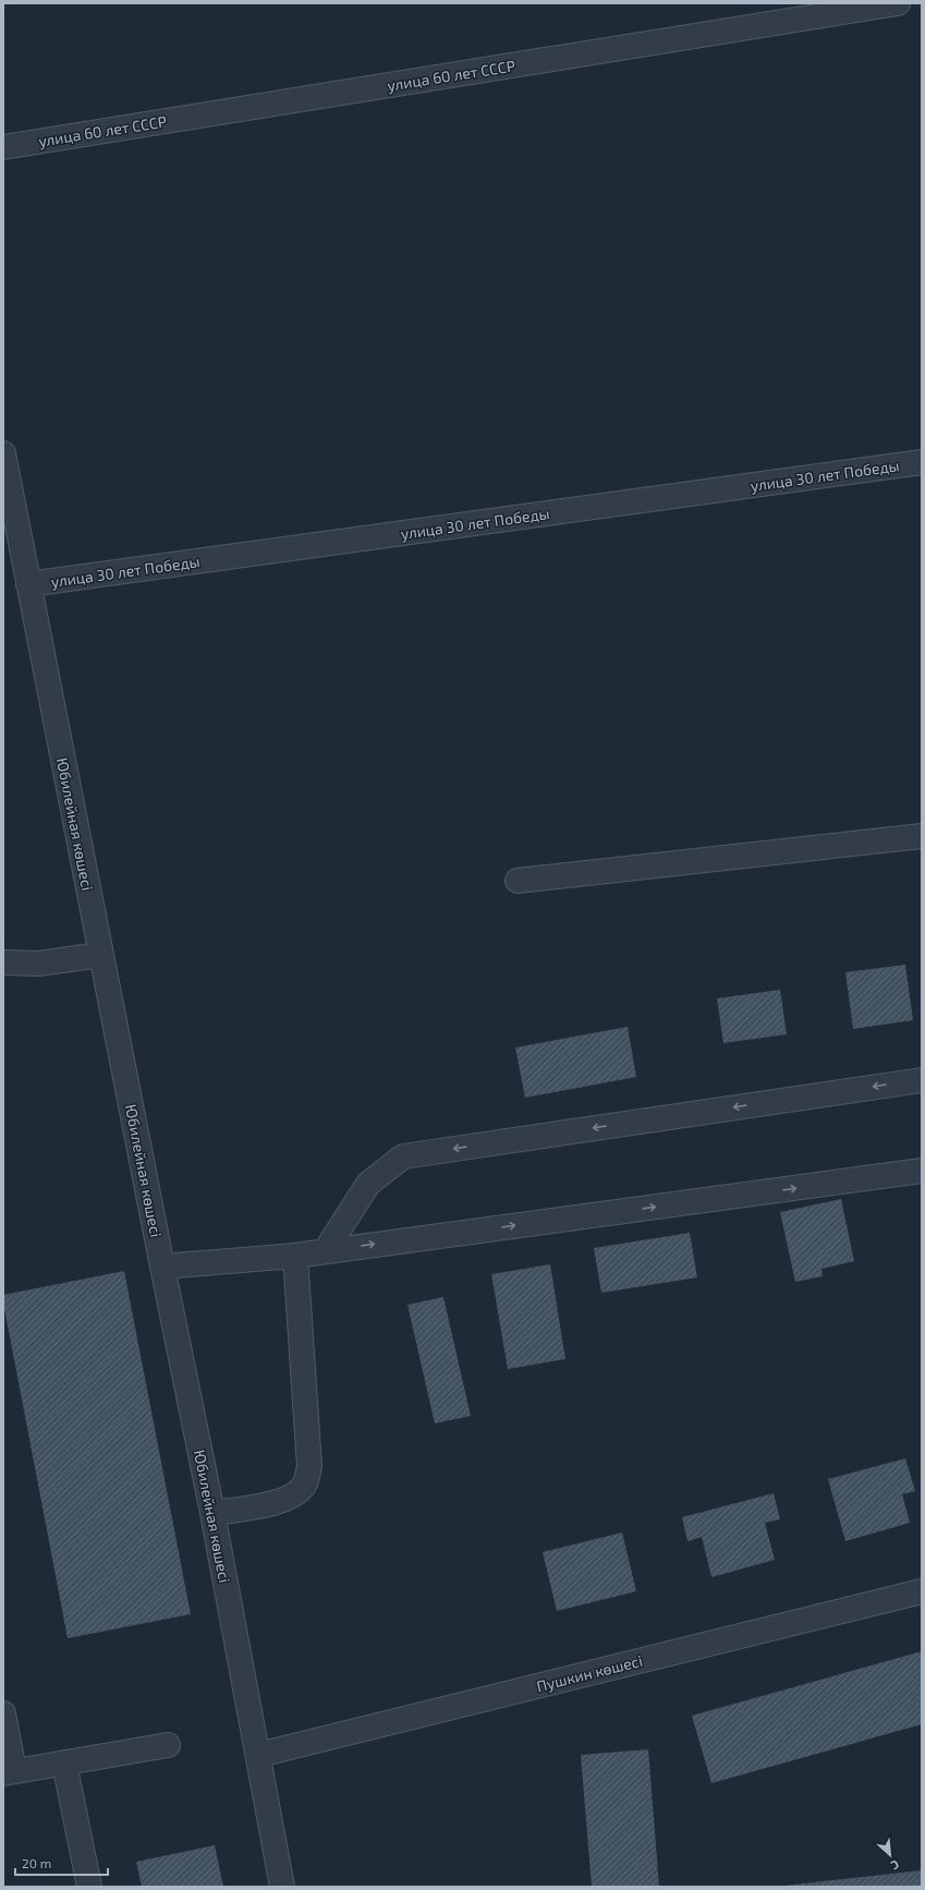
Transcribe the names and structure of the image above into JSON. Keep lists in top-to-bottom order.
{
  "streets": {
    "street": [
      "улица 60 лет СССР",
      "улица 30 лет Победы",
      "Юбилейная көшесі",
      "Пушкин көшесі"
    ]
  },
  "crossings": [
    ["улица 30 лет Победы", "Юбилейная көшесі"],
    ["Юбилейная көшесі", "Пушкин көшесі"]
  ],
  "scale_bar": "20 m",
  "north": "bottom right"
}
